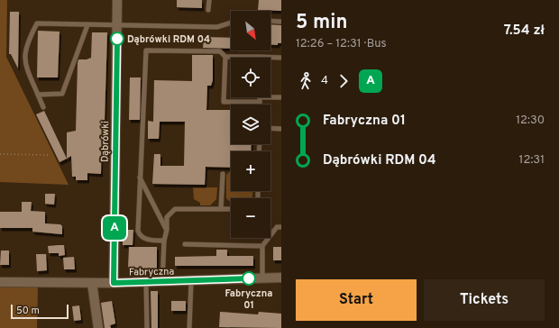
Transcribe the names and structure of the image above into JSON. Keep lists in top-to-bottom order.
{
  "streets": {
    "street": ["Dąbrówki", "Fabryczna"]
  },
  "crossings": [
    ["Dąbrówki", "Fabryczna"]
  ],
  "places": ["Dąbrówki RDM 04", "Fabryczna 01"],
  "lines": ["bus line A"],
  "scale_bar": "50 m",
  "north": "bottom right",
  "page": {
    "on_map": "A",
    "heading": ["5 min", "12:26 – 12:31 · Bus", "7.54 zł"],
    "map_buttons": ["+", "−"],
    "legs": ["4", "A"],
    "list": [
      {
        "name": "Fabryczna 01",
        "value": "12:30"
      },
      {
        "name": "Dąbrówki RDM 04",
        "value": "12:31"
      }
    ],
    "buttons": ["Start", "Tickets"],
    "scale": "50 m"
  }
}
